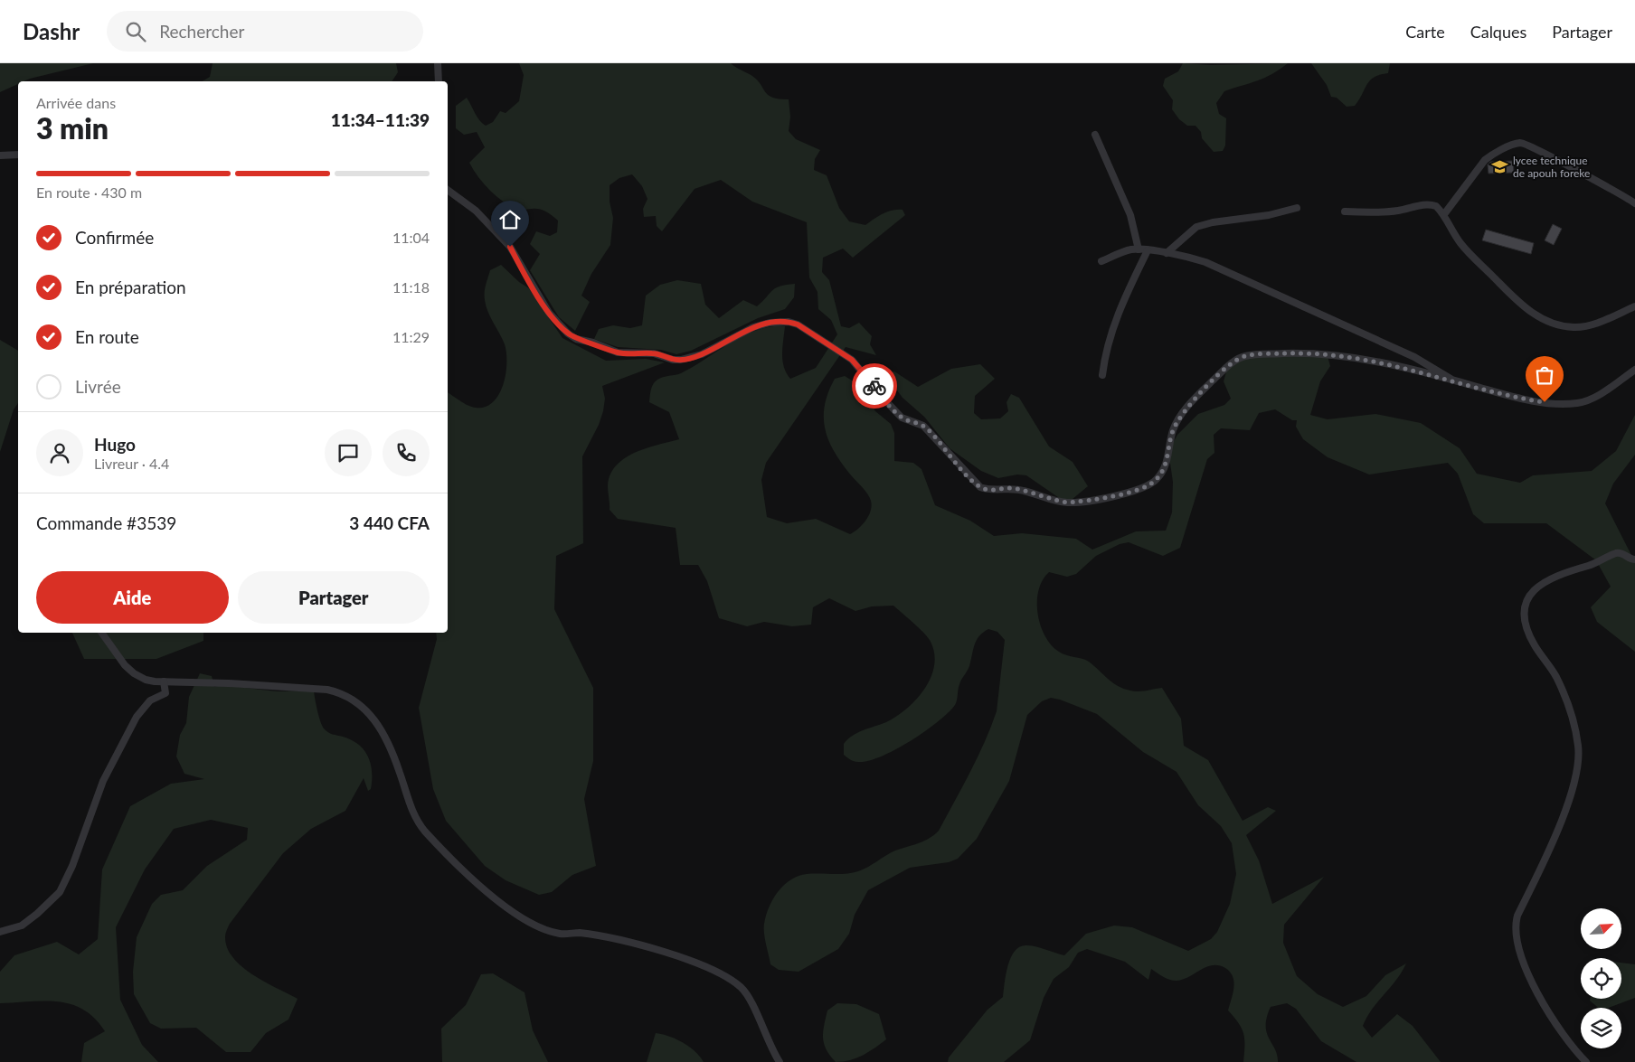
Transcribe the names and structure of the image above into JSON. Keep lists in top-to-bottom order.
{
  "places": {
    "school or university": ["lycee technique de apouh foreke"]
  },
  "north": "top right",
  "page": {
    "header": "Dashr",
    "search": "Rechercher",
    "nav": ["Carte", "Calques", "Partager"],
    "heading": ["3 min", "Arrivée dans", "11:34–11:39"],
    "panel": [
      "Hugo",
      "Livreur · 4.4",
      "Commande #3539",
      "3 440 CFA"
    ],
    "bar": "En route · 430 m",
    "list": [
      ["Confirmée", "11:04"],
      ["En préparation", "11:18"],
      ["En route", "11:29"],
      "Livrée"
    ],
    "buttons": ["Aide", "Partager"]
  }
}
